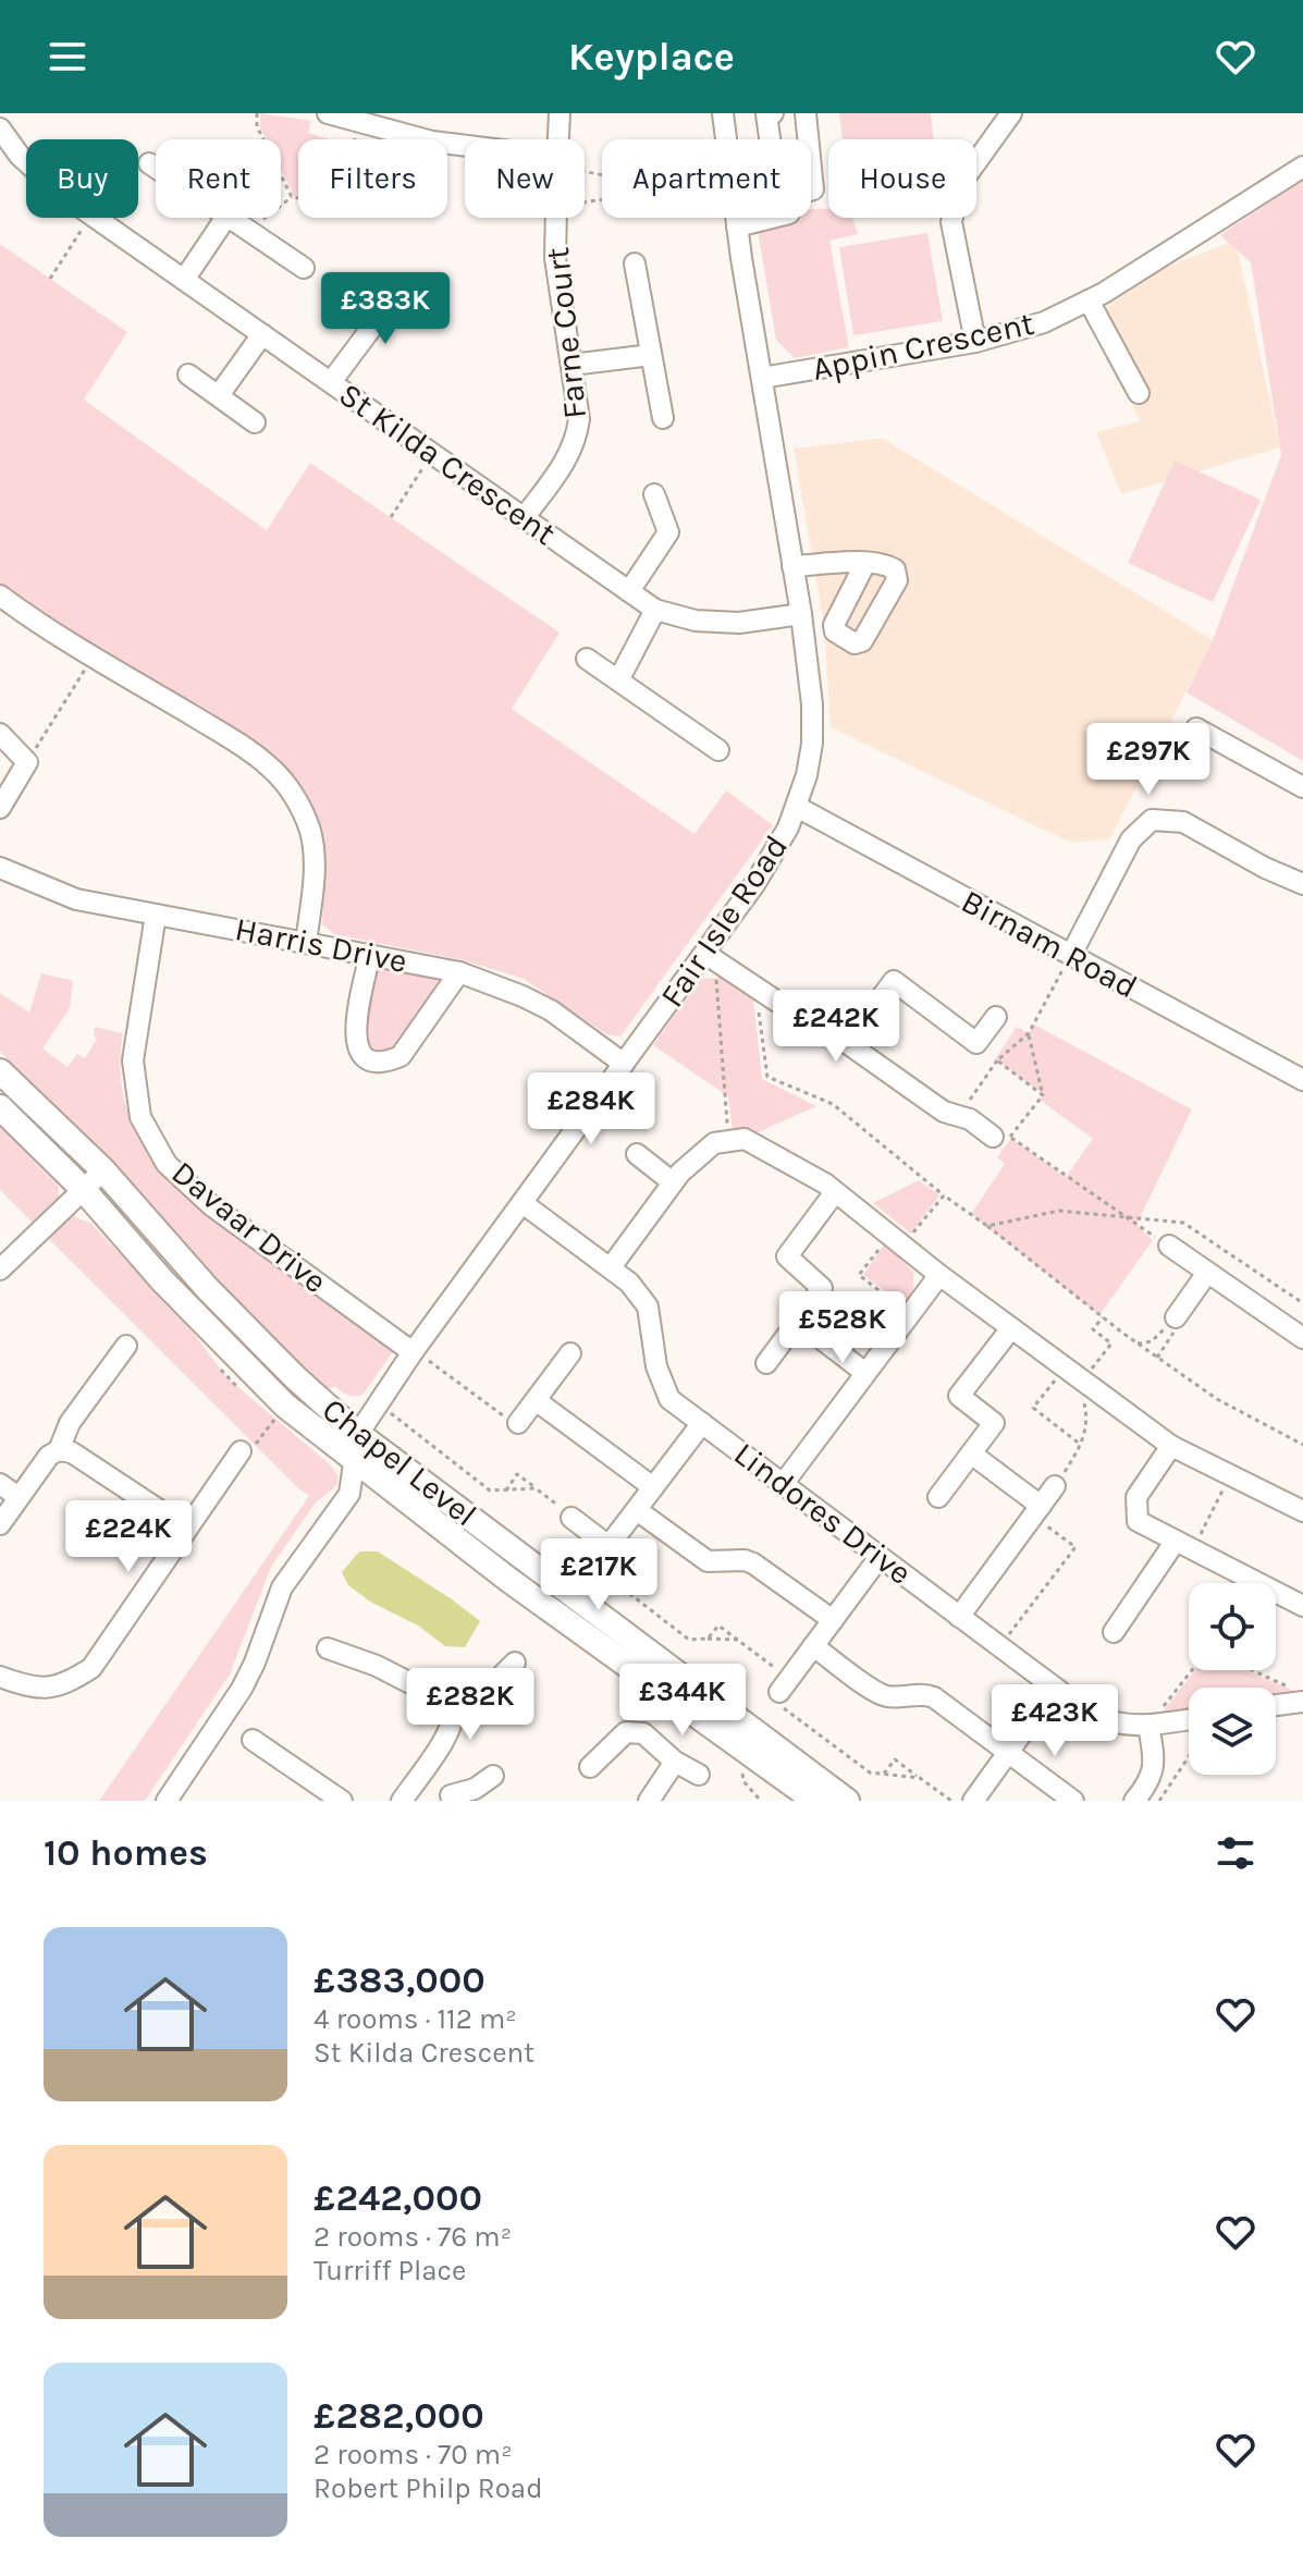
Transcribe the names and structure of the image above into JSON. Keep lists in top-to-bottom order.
{
  "streets": {
    "main road": ["Chapel Level"],
    "street": [
      "Farne Court",
      "Appin Crescent",
      "St Kilda Crescent",
      "Fair Isle Road",
      "Birnam Road",
      "Harris Drive",
      "Davaar Drive",
      "Lindores Drive"
    ]
  },
  "crossings": [
    ["Farne Court", "St Kilda Crescent"],
    ["Appin Crescent", "Fair Isle Road"],
    ["St Kilda Crescent", "Fair Isle Road"],
    ["Fair Isle Road", "Birnam Road"],
    ["Fair Isle Road", "Harris Drive"],
    ["Fair Isle Road", "Davaar Drive"],
    ["Fair Isle Road", "Chapel Level"],
    ["Fair Isle Road", "Lindores Drive"],
    ["Harris Drive", "Davaar Drive"]
  ],
  "page": {
    "header": "Keyplace",
    "chip": [
      "Buy",
      "Rent",
      "Filters",
      "New",
      "Apartment",
      "House"
    ],
    "price": [
      "£383K",
      "£297K",
      "£242K",
      "£284K",
      "£528K",
      "£224K",
      "£217K",
      "£344K",
      "£282K",
      "£423K"
    ],
    "heading": "10 homes",
    "list": [
      {
        "name": "£383,000",
        "note": "4 rooms · 112 m² · St Kilda Crescent"
      },
      {
        "name": "£242,000",
        "note": "2 rooms · 76 m² · Turriff Place"
      },
      {
        "name": "£282,000",
        "note": "2 rooms · 70 m² · Robert Philp Road"
      }
    ]
  }
}
